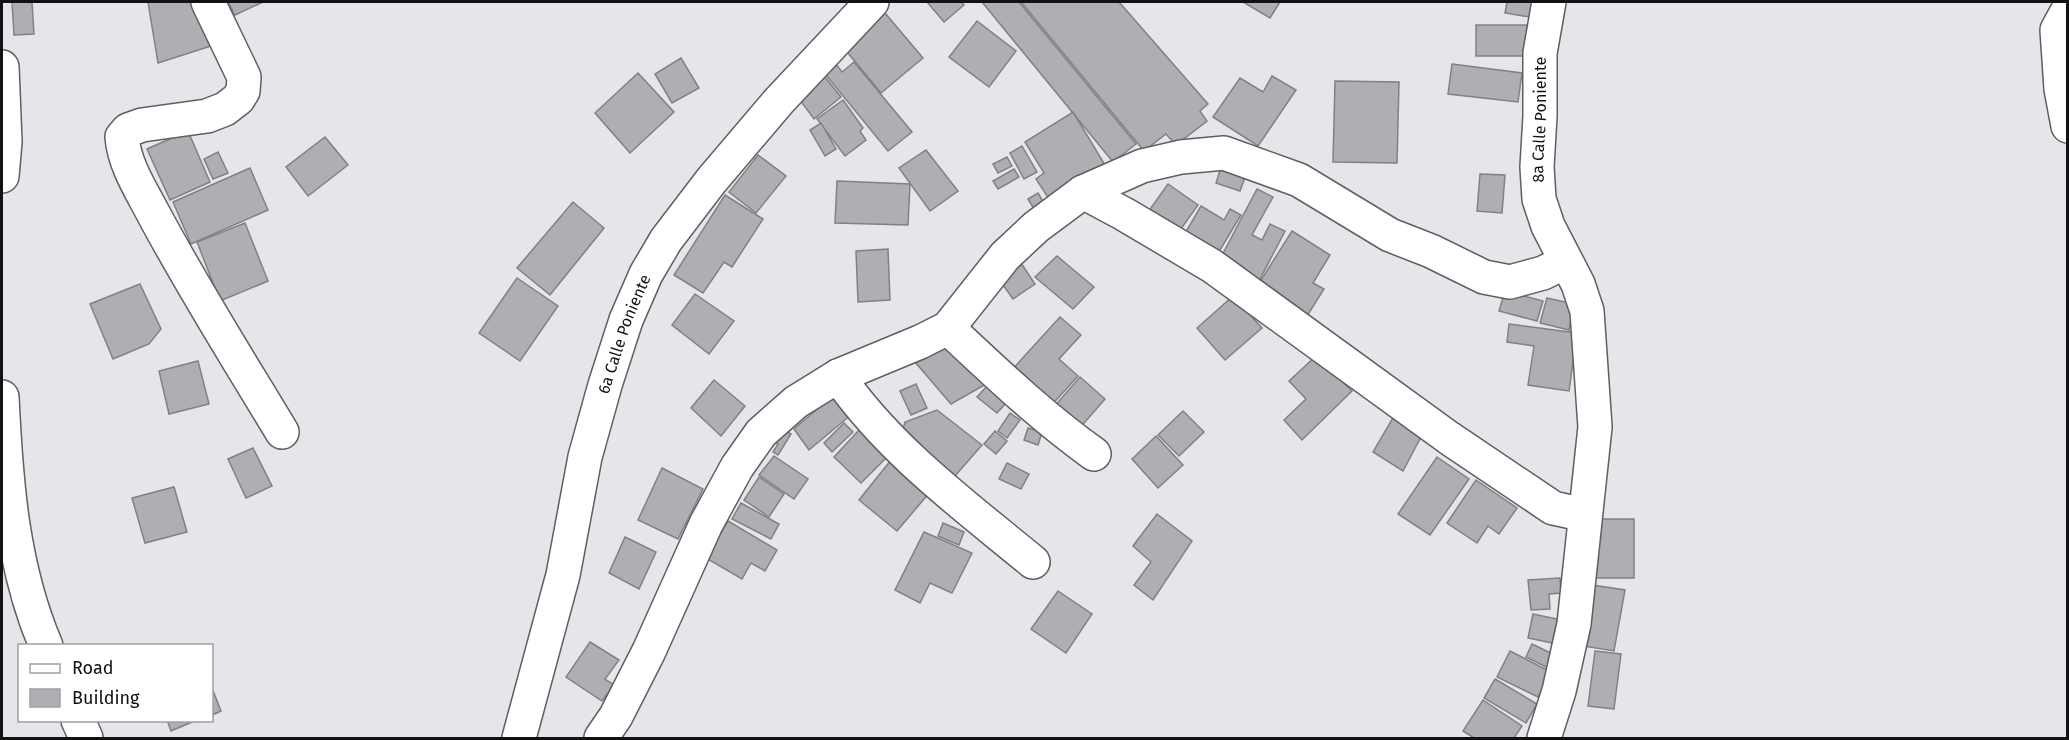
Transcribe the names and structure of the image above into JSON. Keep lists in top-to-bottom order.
{
  "streets": {
    "street": ["8a Calle Poniente", "6a Calle Poniente"]
  },
  "legend": ["Road", "Building"]
}
